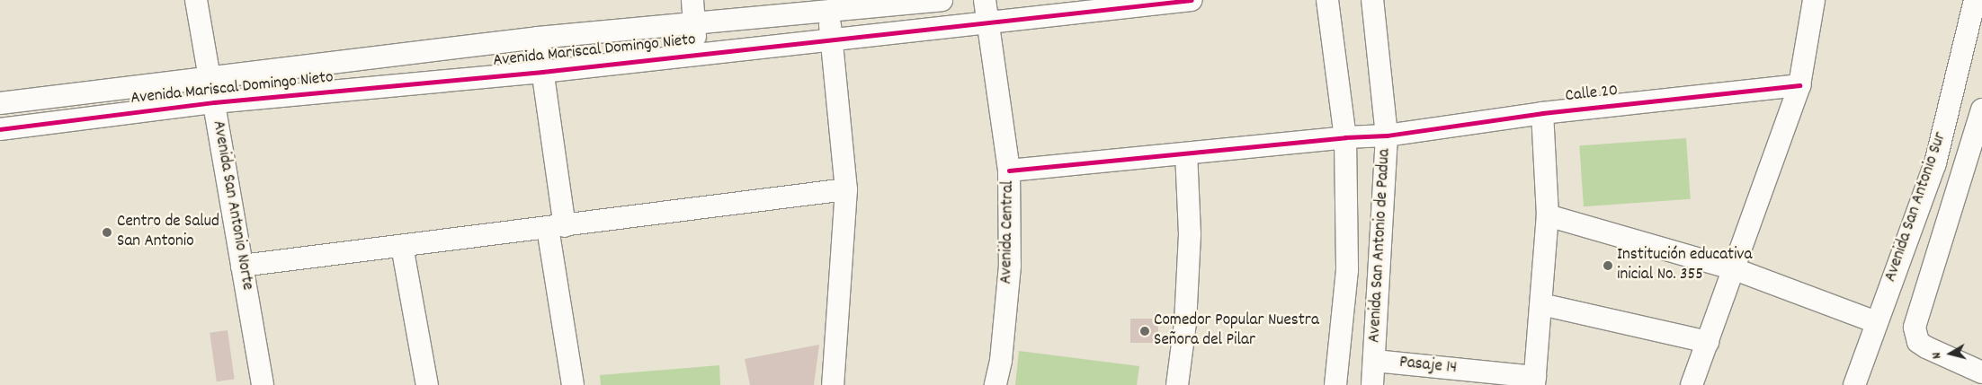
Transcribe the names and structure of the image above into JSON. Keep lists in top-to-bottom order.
{
  "streets": {
    "street": [
      "Avenida Mariscal Domingo Nieto",
      "Calle 20",
      "Avenida San Antonio Norte",
      "Avenida San Antonio Sur",
      "Avenida Central",
      "Avenida San Antonio de Padua",
      "Pasaje 14"
    ]
  },
  "crossings": [
    ["Avenida Mariscal Domingo Nieto", "Avenida San Antonio Norte"],
    ["Avenida Mariscal Domingo Nieto", "Avenida Central"],
    ["Calle 20", "Avenida Central"],
    ["Calle 20", "Avenida San Antonio de Padua"],
    ["Avenida San Antonio de Padua", "Pasaje 14"]
  ],
  "places": ["Centro de Salud San Antonio", "Institución educativa inicial No. 355", "Comedor Popular Nuestra Señora del Pilar"],
  "north": "left"
}
